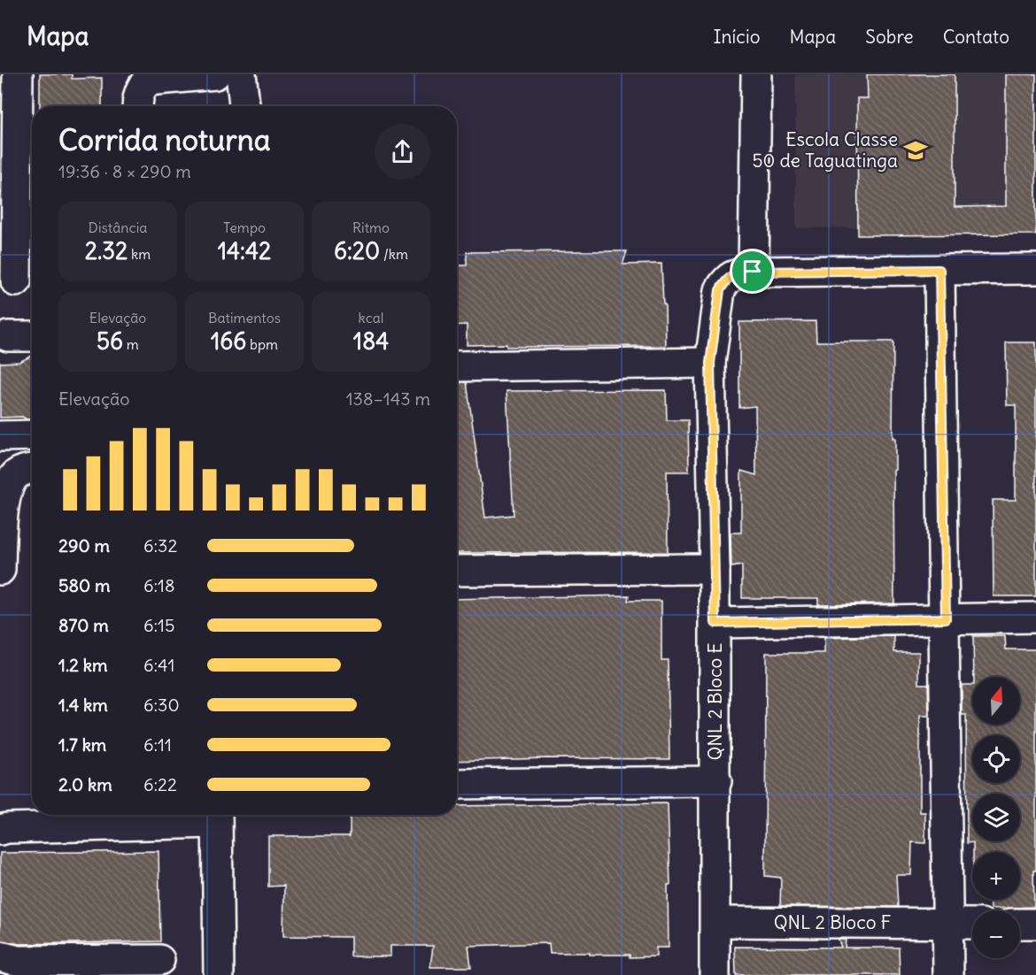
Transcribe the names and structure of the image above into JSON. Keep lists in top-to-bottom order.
{
  "streets": {
    "street": ["QNL 2 Bloco E", "QNL 2 Bloco F"]
  },
  "crossings": [
    ["QNL 2 Bloco E", "QNL 2 Bloco F"]
  ],
  "places": {
    "school or university": ["Escola Classe 50 de Taguatinga"]
  },
  "north": "top",
  "page": {
    "header": "Mapa",
    "nav": [
      "Início",
      "Mapa",
      "Sobre",
      "Contato"
    ],
    "heading": ["Corrida noturna", "19:36 · 8 × 290 m"],
    "stats": [
      ["Distância", "2.32 km"],
      ["Tempo", "14:42"],
      ["Ritmo", "6:20 /km"],
      ["Elevação", "56 m"],
      ["Batimentos", "166 bpm"],
      ["kcal", "184"]
    ],
    "chart": ["Elevação", "138–143 m"],
    "list": [
      {
        "name": "290 m",
        "note": "6:32"
      },
      {
        "name": "580 m",
        "note": "6:18"
      },
      {
        "name": "870 m",
        "note": "6:15"
      },
      {
        "name": "1.2 km",
        "note": "6:41"
      },
      {
        "name": "1.4 km",
        "note": "6:30"
      },
      {
        "name": "1.7 km",
        "note": "6:11"
      },
      {
        "name": "2.0 km",
        "note": "6:22"
      }
    ],
    "map_buttons": ["+", "−"]
  }
}
